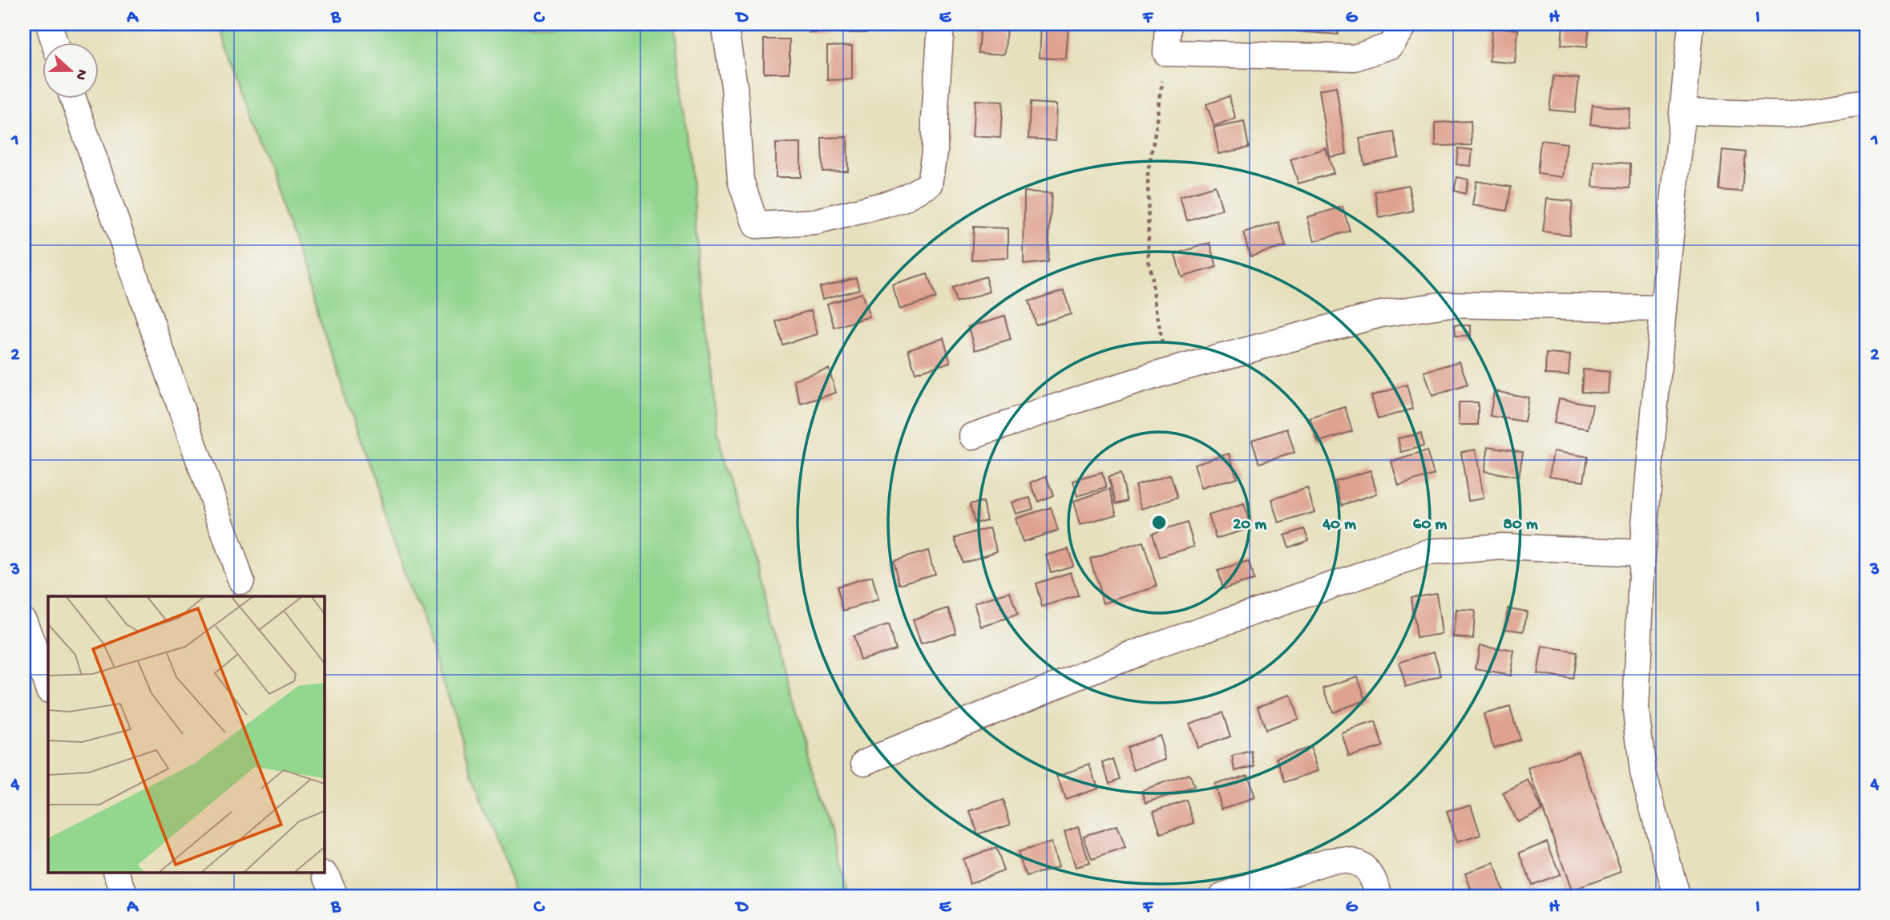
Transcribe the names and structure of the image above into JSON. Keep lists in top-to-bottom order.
{
  "north": "right",
  "grid": {
    "columns": [
      "A",
      "B",
      "C",
      "D",
      "E",
      "F",
      "G",
      "H",
      "I"
    ],
    "rows": [
      "1",
      "2",
      "3",
      "4"
    ]
  },
  "rings": [
    "20 m",
    "40 m",
    "60 m",
    "80 m"
  ]
}
